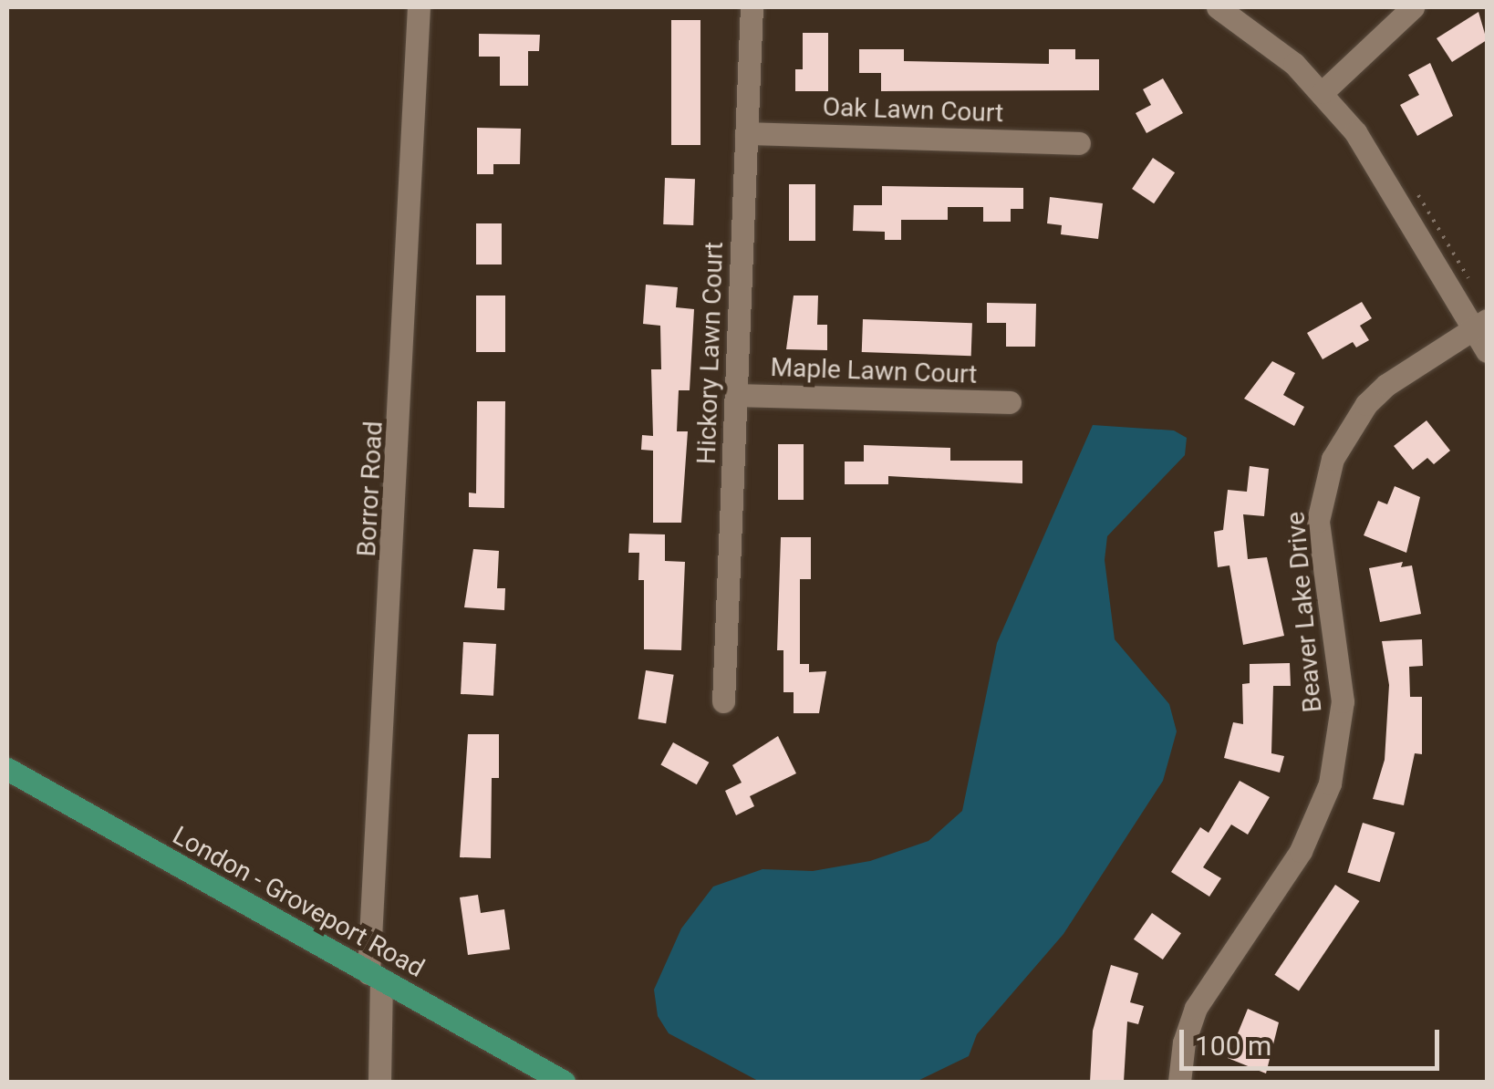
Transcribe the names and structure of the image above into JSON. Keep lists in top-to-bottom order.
{
  "streets": {
    "main road": ["London - Groveport Road"],
    "street": [
      "Oak Lawn Court",
      "Hickory Lawn Court",
      "Maple Lawn Court",
      "Borror Road",
      "Beaver Lake Drive"
    ]
  },
  "crossings": [
    ["Oak Lawn Court", "Hickory Lawn Court"],
    ["Hickory Lawn Court", "Maple Lawn Court"],
    ["Borror Road", "London - Groveport Road"]
  ],
  "scale_bar": "100 m"
}
